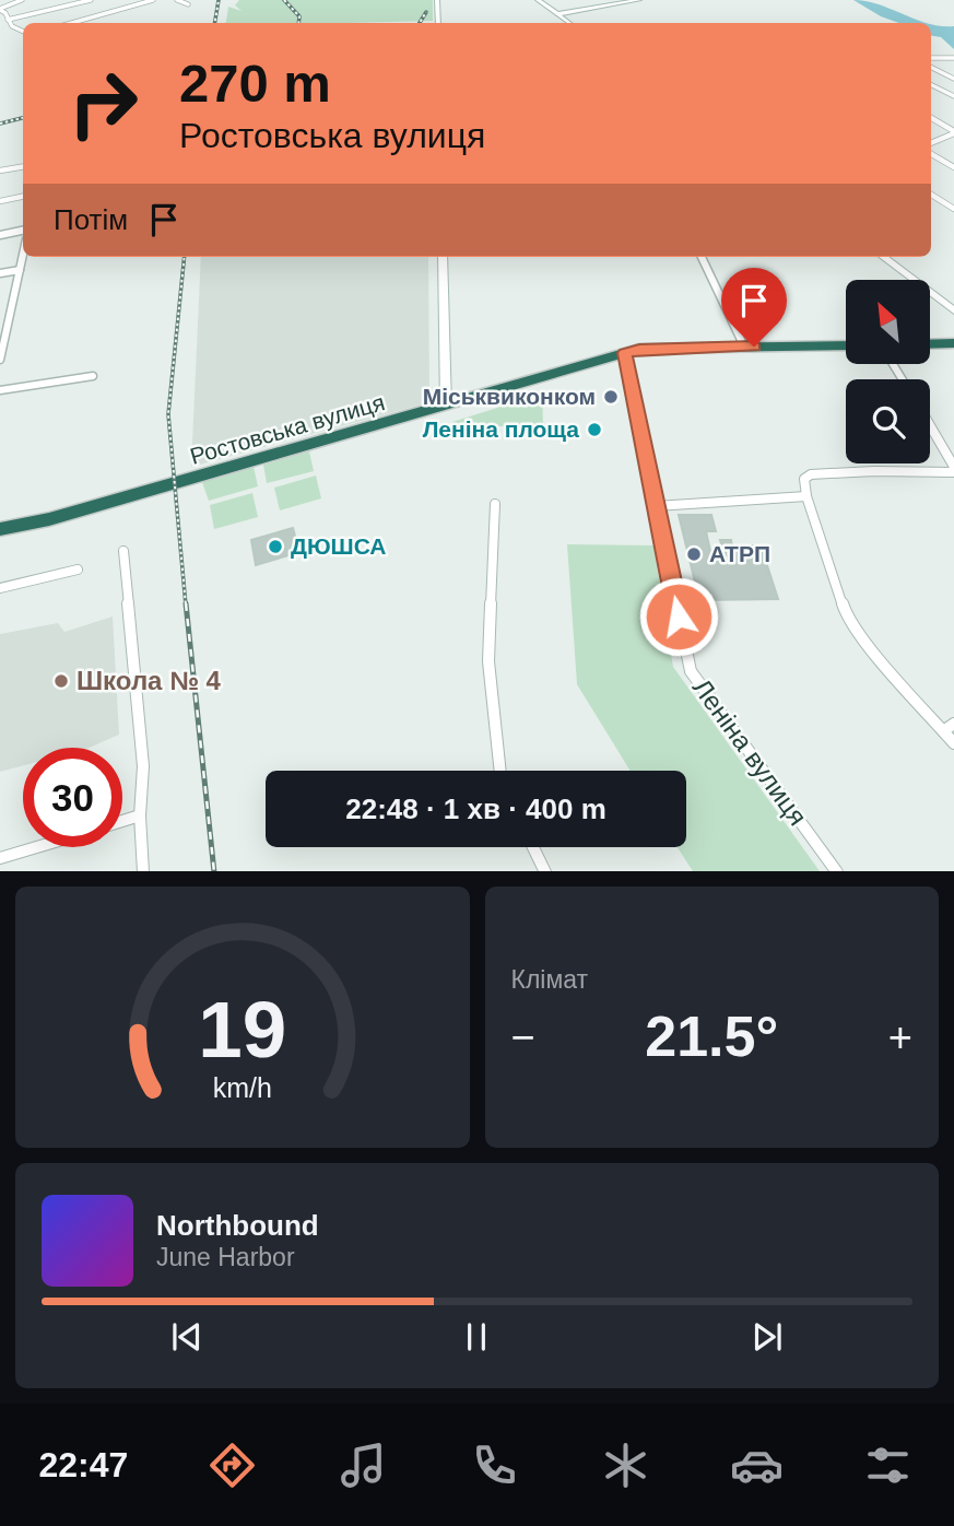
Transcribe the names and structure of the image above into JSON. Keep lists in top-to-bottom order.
{
  "streets": {
    "highway": ["Ростовська вулиця"],
    "street": ["Леніна вулиця"]
  },
  "crossings": [
    ["Ростовська вулиця", "Леніна вулиця"]
  ],
  "places": [
    "Міськвиконком",
    "Леніна площа",
    "ДЮШСА",
    "АТРП",
    "Школа № 4"
  ],
  "north": "top left",
  "page": {
    "turn": ["270 m", "Ростовська вулиця"],
    "then": "Потім",
    "limit": "30",
    "trip": "22:48 · 1 хв · 400 m",
    "tile": "Клімат",
    "heat": ["−", "21.5°", "+"],
    "song": ["Northbound", "June Harbor"],
    "tabs": "22:47",
    "gauge": ["19", "km/h"]
  }
}
